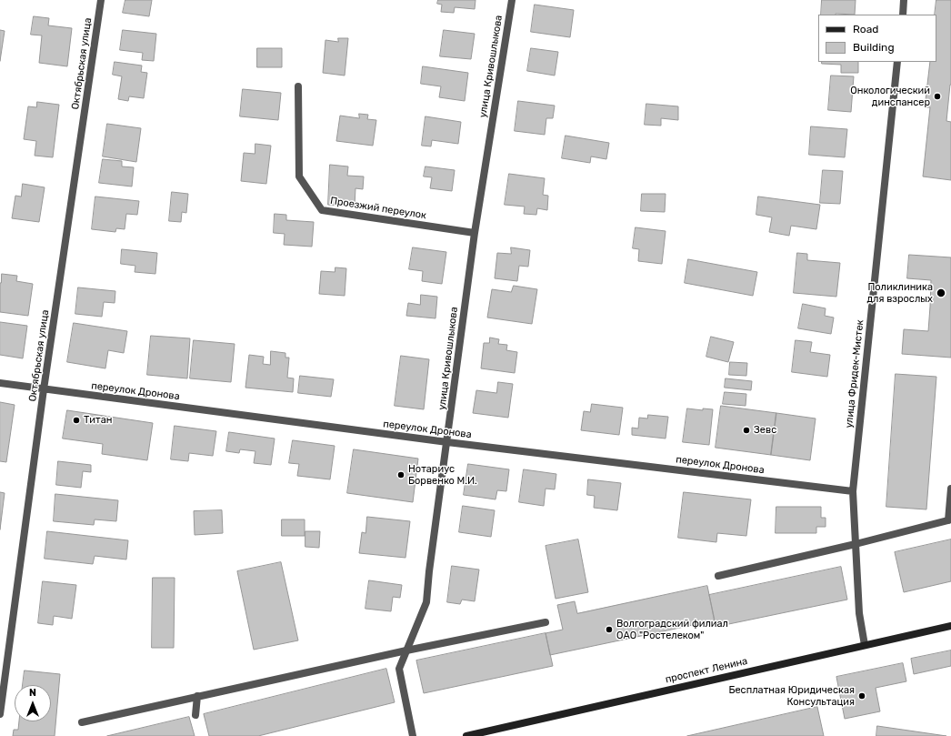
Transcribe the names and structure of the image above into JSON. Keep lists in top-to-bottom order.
{
  "streets": {
    "main road": ["проспект Ленина"],
    "street": [
      "Октябрьская улица",
      "улица Кривошлыкова",
      "Проезжий переулок",
      "улица Фридек-Мистек",
      "переулок Дронова"
    ]
  },
  "crossings": [
    ["Октябрьская улица", "переулок Дронова"],
    ["улица Кривошлыкова", "Проезжий переулок"],
    ["улица Кривошлыкова", "переулок Дронова"],
    ["улица Фридек-Мистек", "переулок Дронова"],
    ["улица Фридек-Мистек", "проспект Ленина"]
  ],
  "places": [
    "Онкологический динспансер",
    "Поликлиника для взрослых",
    "Титан",
    "Зевс",
    "Нотариус Борвенко М.И.",
    "Волгоградский филиал ОАО \"Ростелеком\"",
    "Бесплатная Юридическая Консультация"
  ],
  "legend": ["Road", "Building"],
  "north": "top"
}
